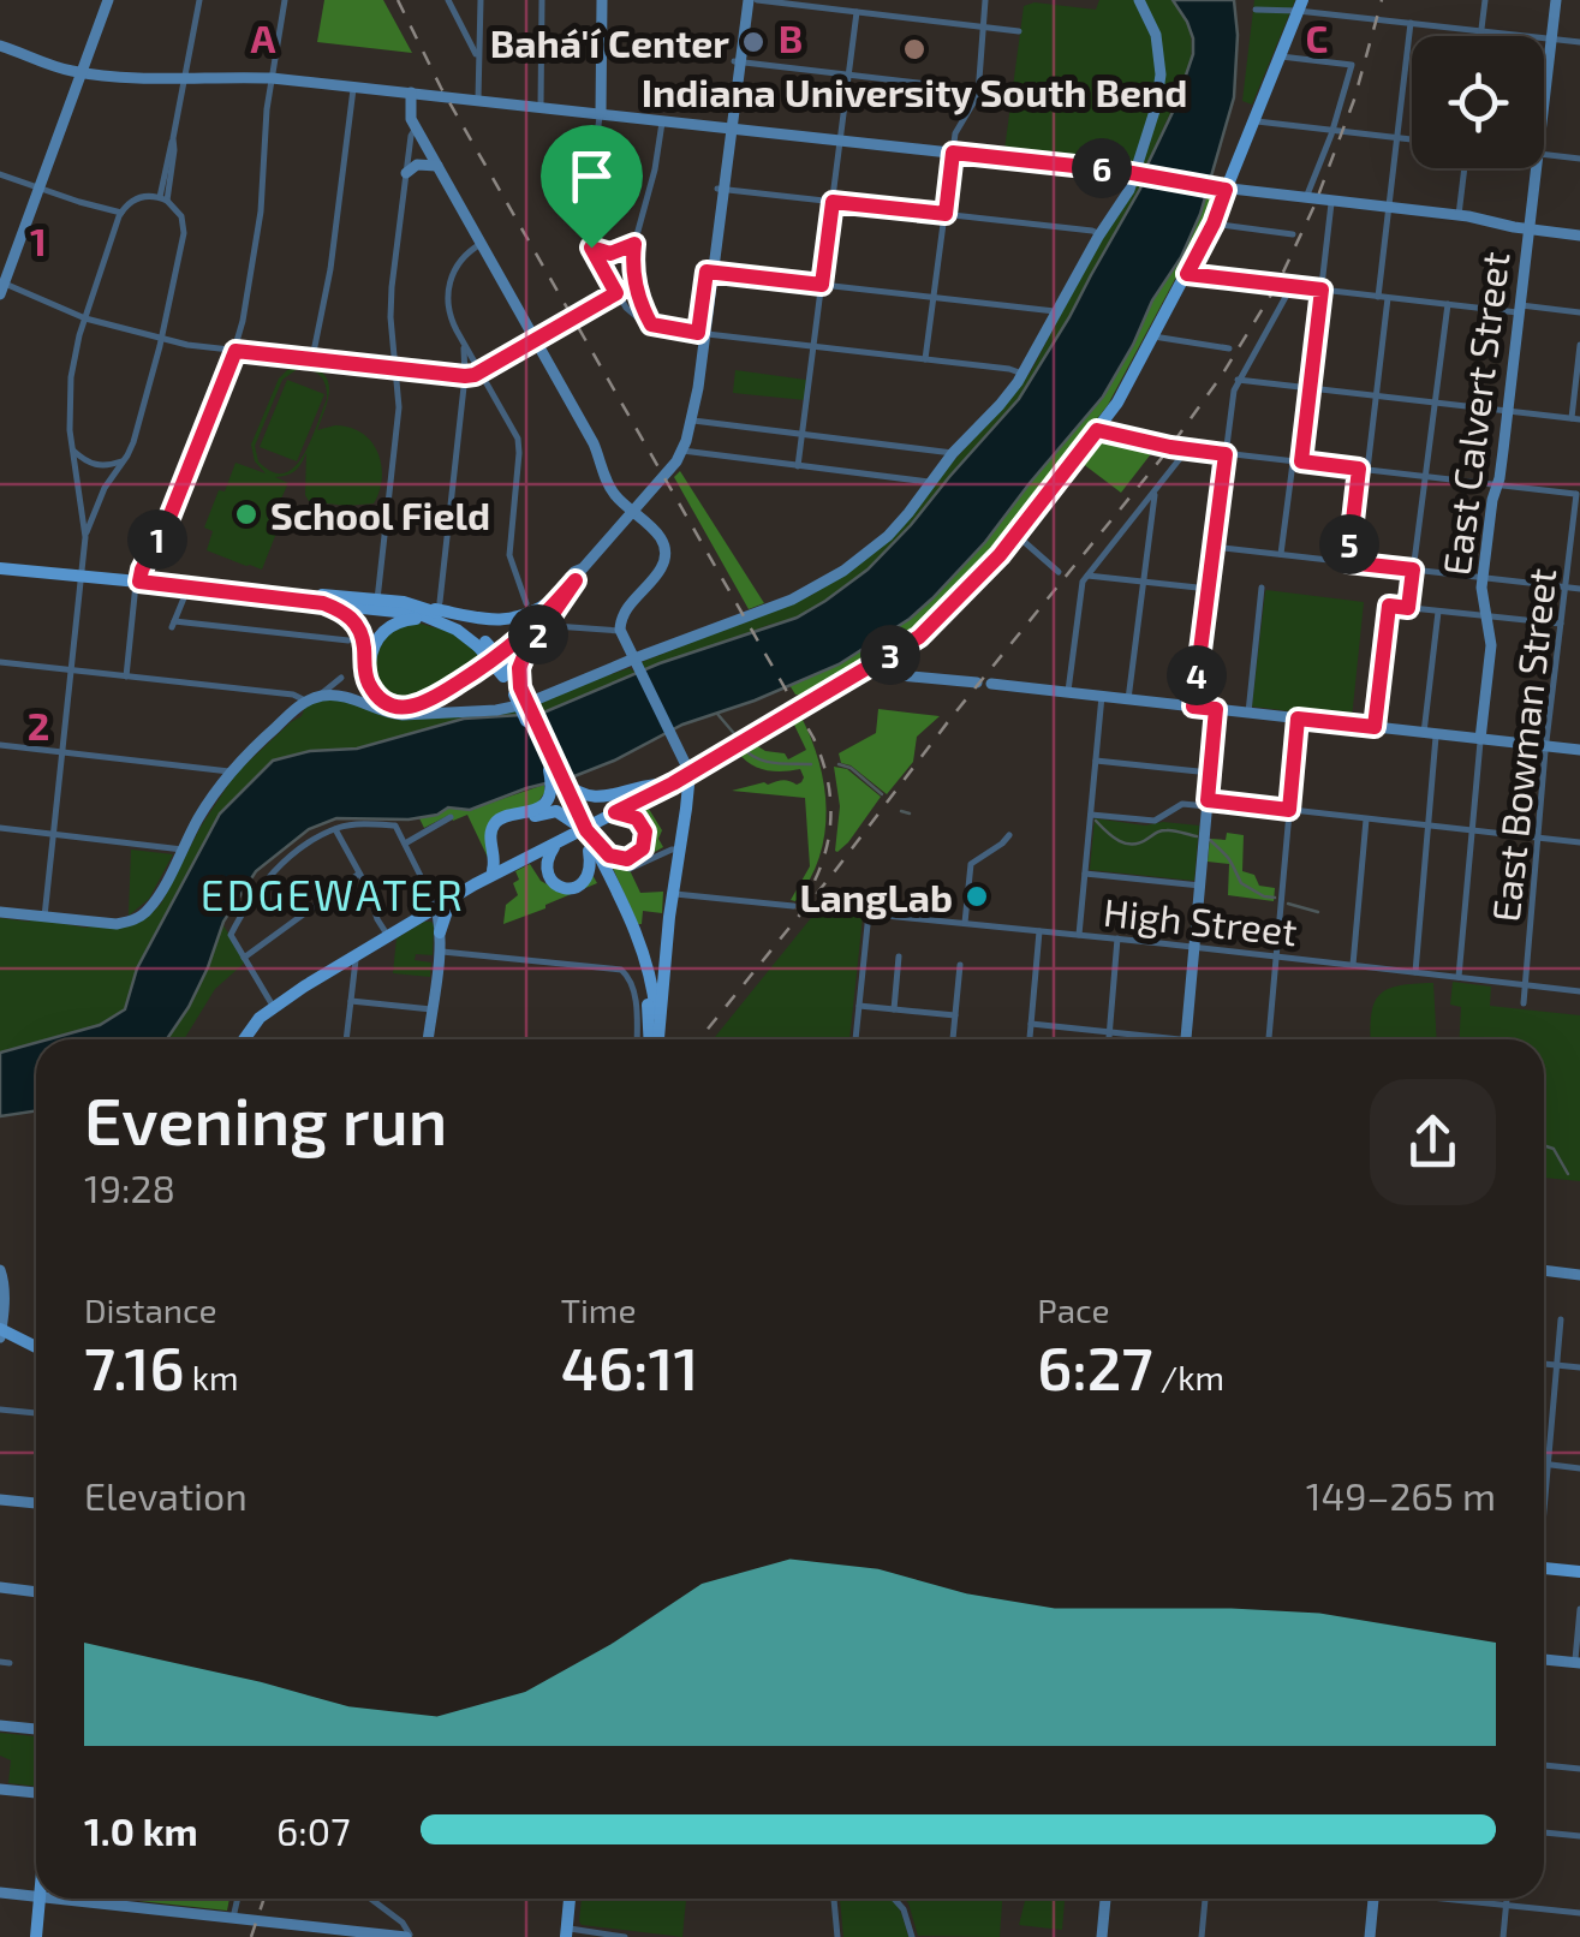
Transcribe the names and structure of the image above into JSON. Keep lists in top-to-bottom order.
{
  "streets": {
    "street": ["East Calvert Street", "East Bowman Street", "High Street"]
  },
  "crossings": [
    ["East Calvert Street", "High Street"],
    ["East Bowman Street", "High Street"]
  ],
  "districts": ["EDGEWATER"],
  "places": [
    "Bahá'í Center",
    "Indiana University South Bend",
    "School Field",
    "LangLab"
  ],
  "page": {
    "pins": [
      "6",
      "1",
      "5",
      "2",
      "3",
      "4"
    ],
    "heading": ["Evening run", "19:28"],
    "stats": [
      ["Distance", "7.16 km"],
      ["Time", "46:11"],
      ["Pace", "6:27 /km"]
    ],
    "chart": ["Elevation", "149–265 m"],
    "list": [
      {
        "name": "1.0 km",
        "note": "6:07"
      }
    ]
  },
  "grid": {
    "columns": ["A", "B", "C"],
    "rows": ["1", "2"]
  }
}
